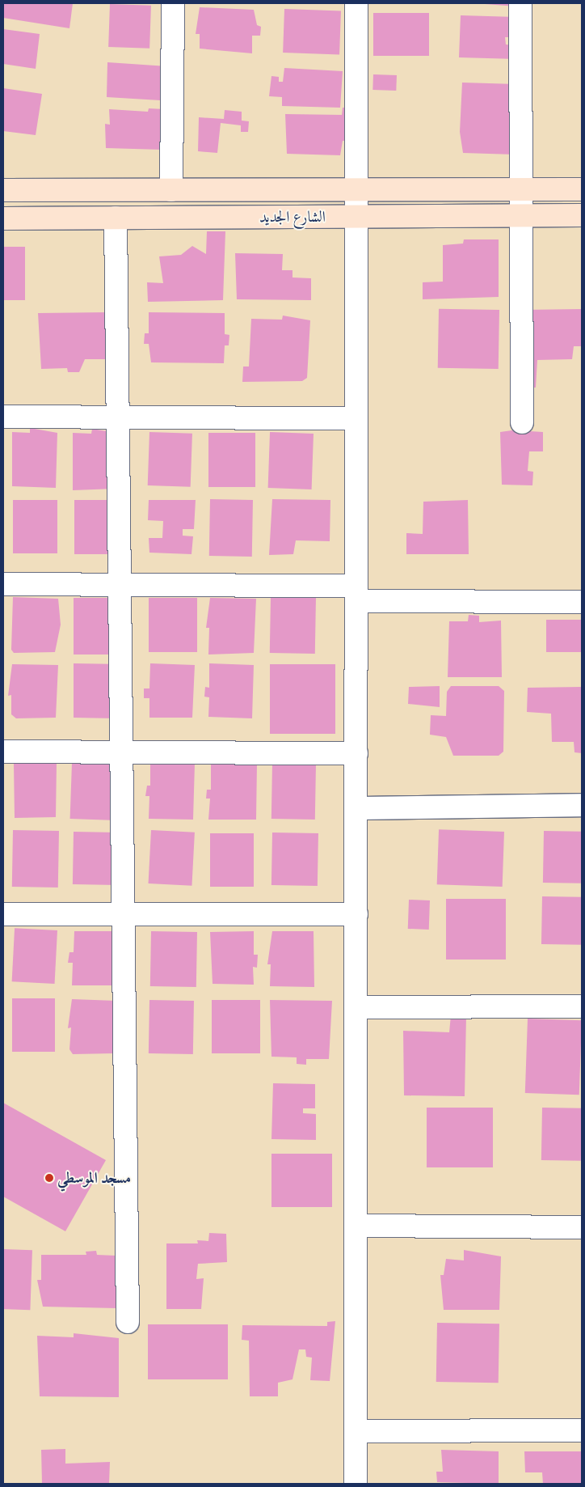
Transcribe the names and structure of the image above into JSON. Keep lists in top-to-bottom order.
{
  "streets": {
    "street": ["الشارع الجديد"]
  },
  "places": ["مسجد الموسطي"]
}
